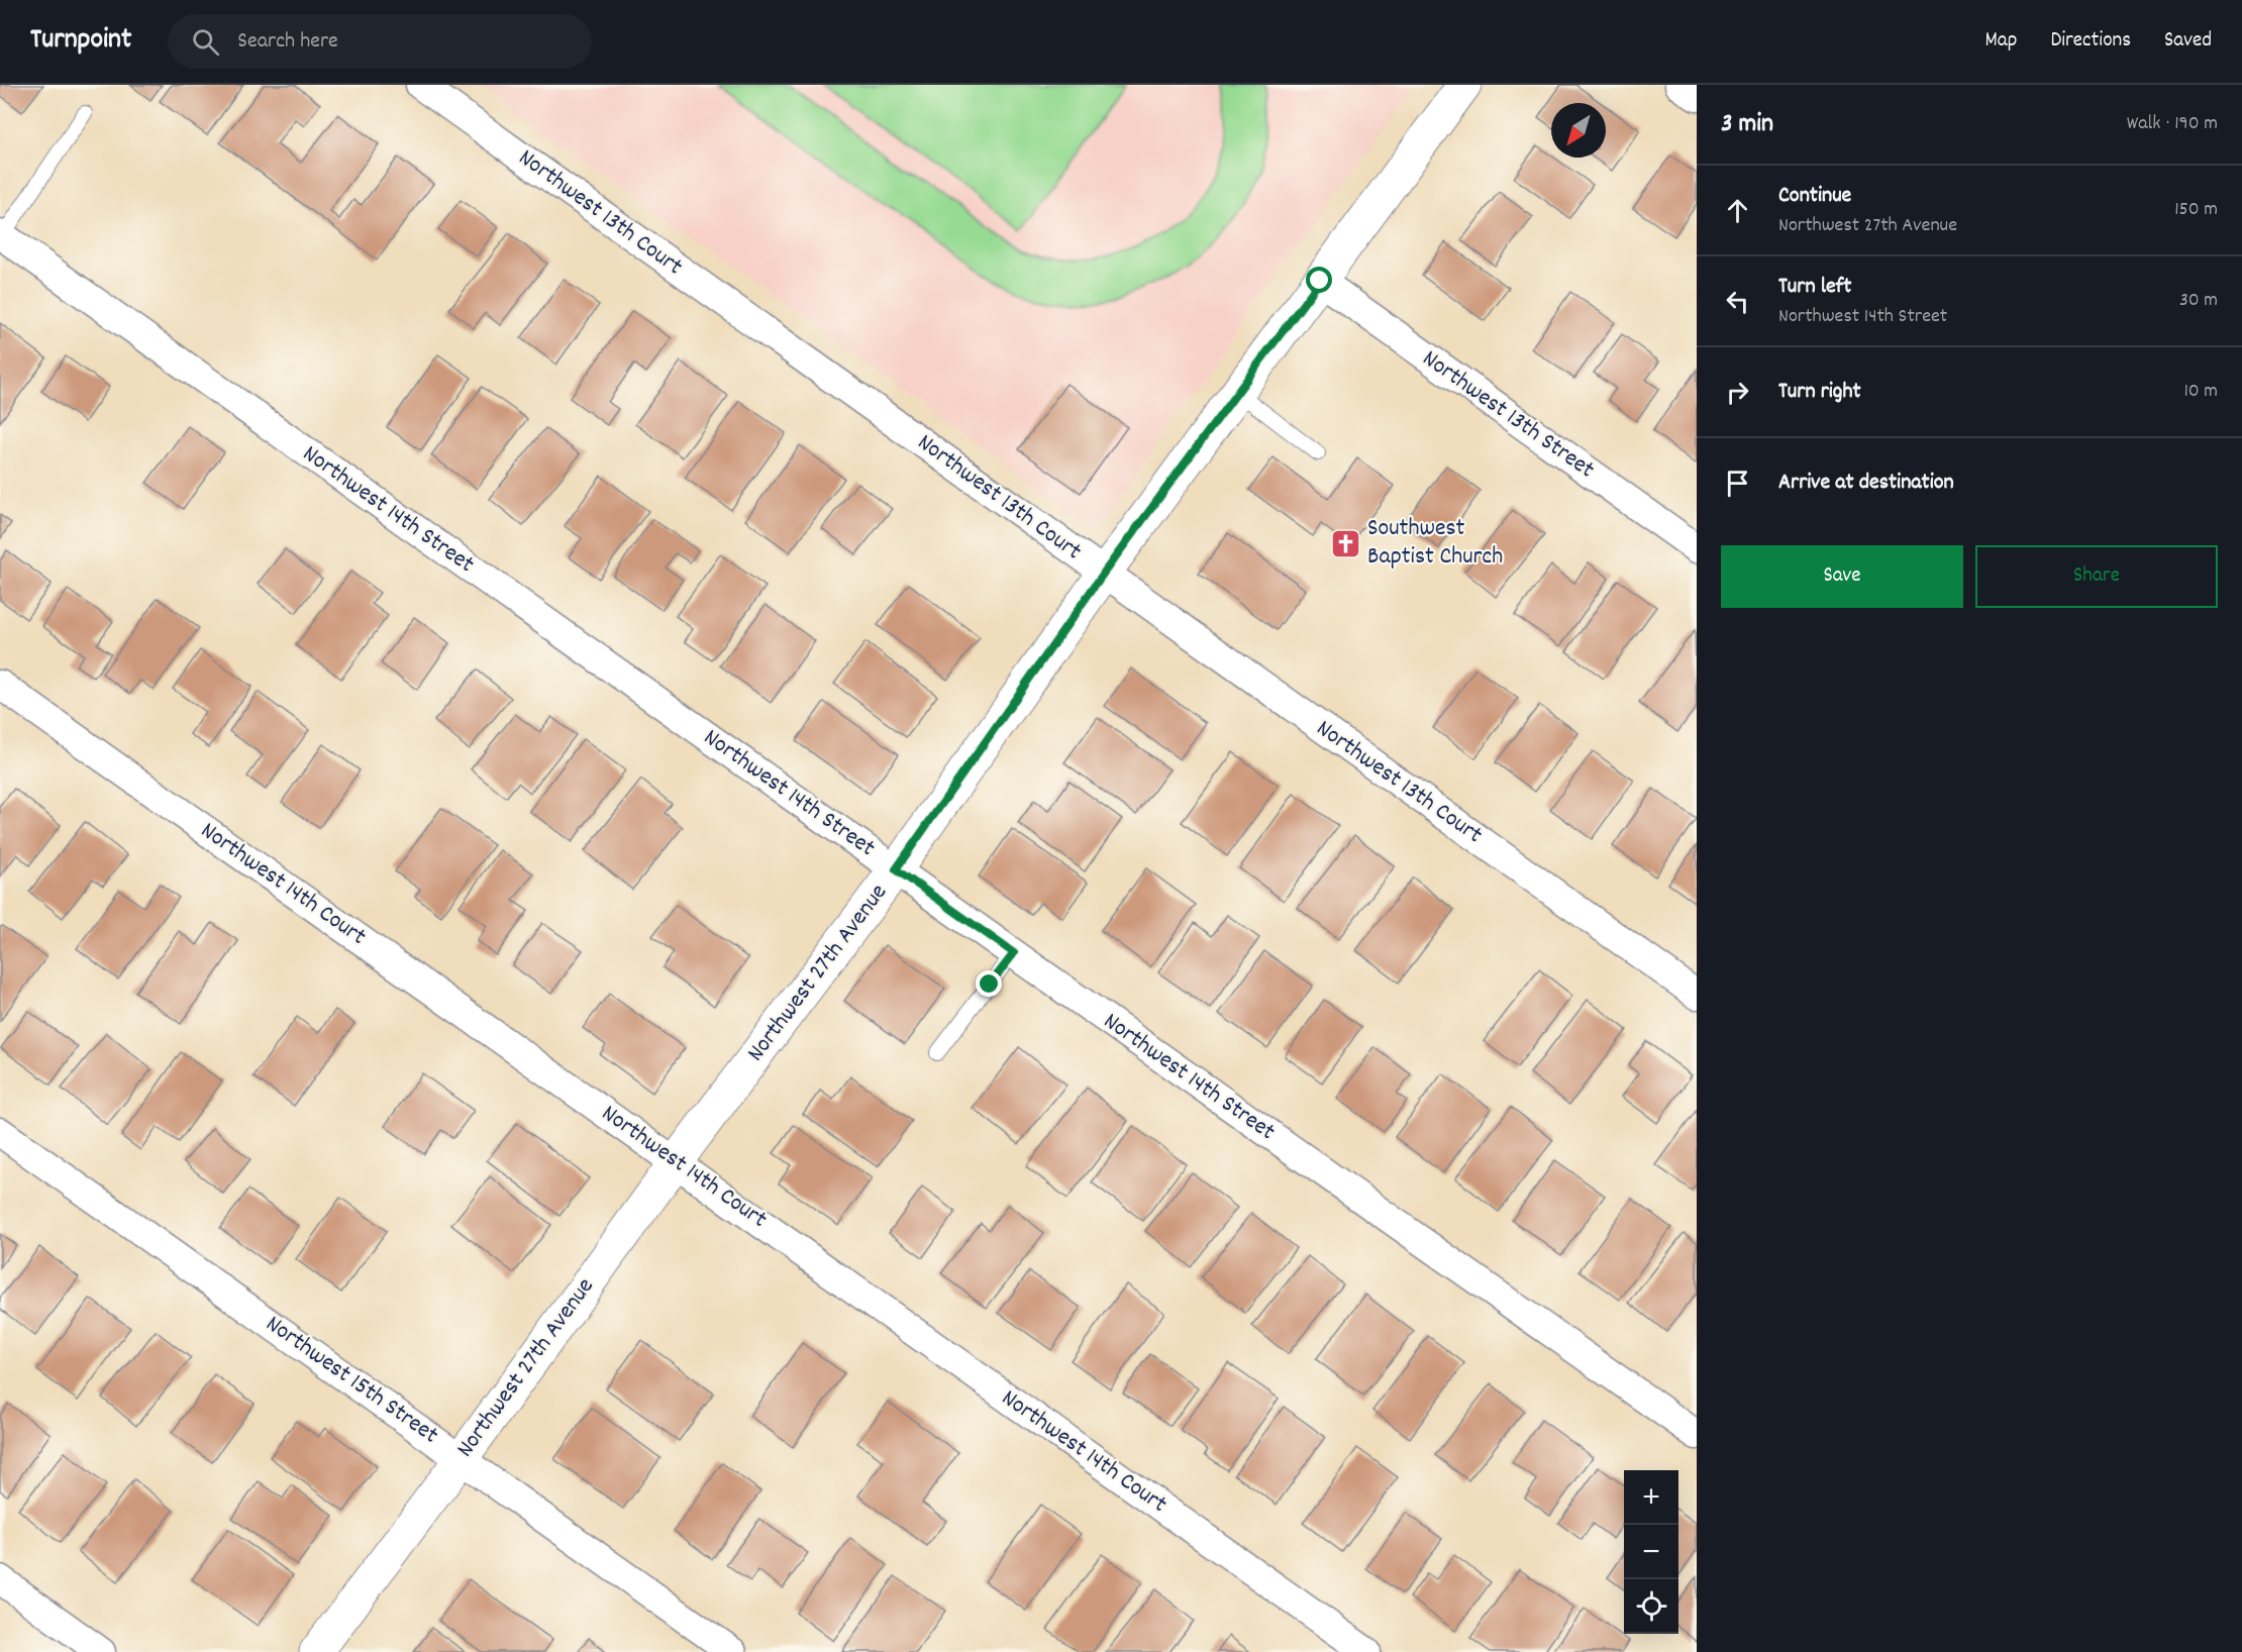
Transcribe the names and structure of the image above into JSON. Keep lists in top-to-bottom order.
{
  "streets": {
    "street": [
      "Northwest 13th Court",
      "Northwest 13th Street",
      "Northwest 14th Street",
      "Northwest 14th Court",
      "Northwest 27th Avenue",
      "Northwest 15th Street"
    ]
  },
  "crossings": [
    ["Northwest 13th Court", "Northwest 27th Avenue"],
    ["Northwest 13th Street", "Northwest 27th Avenue"],
    ["Northwest 14th Street", "Northwest 27th Avenue"],
    ["Northwest 14th Court", "Northwest 27th Avenue"],
    ["Northwest 27th Avenue", "Northwest 15th Street"]
  ],
  "places": {
    "church": ["Southwest Baptist Church"]
  },
  "north": "bottom left",
  "page": {
    "header": "Turnpoint",
    "search": "Search here",
    "nav": ["Map", "Directions", "Saved"],
    "heading": ["3 min", "Walk · 190 m"],
    "list": [
      ["Continue", "Northwest 27th Avenue", "150 m"],
      ["Turn left", "Northwest 14th Street", "30 m"],
      ["Turn right", "10 m"],
      "Arrive at destination"
    ],
    "buttons": ["Save", "Share"],
    "map_buttons": ["+", "−"]
  }
}
